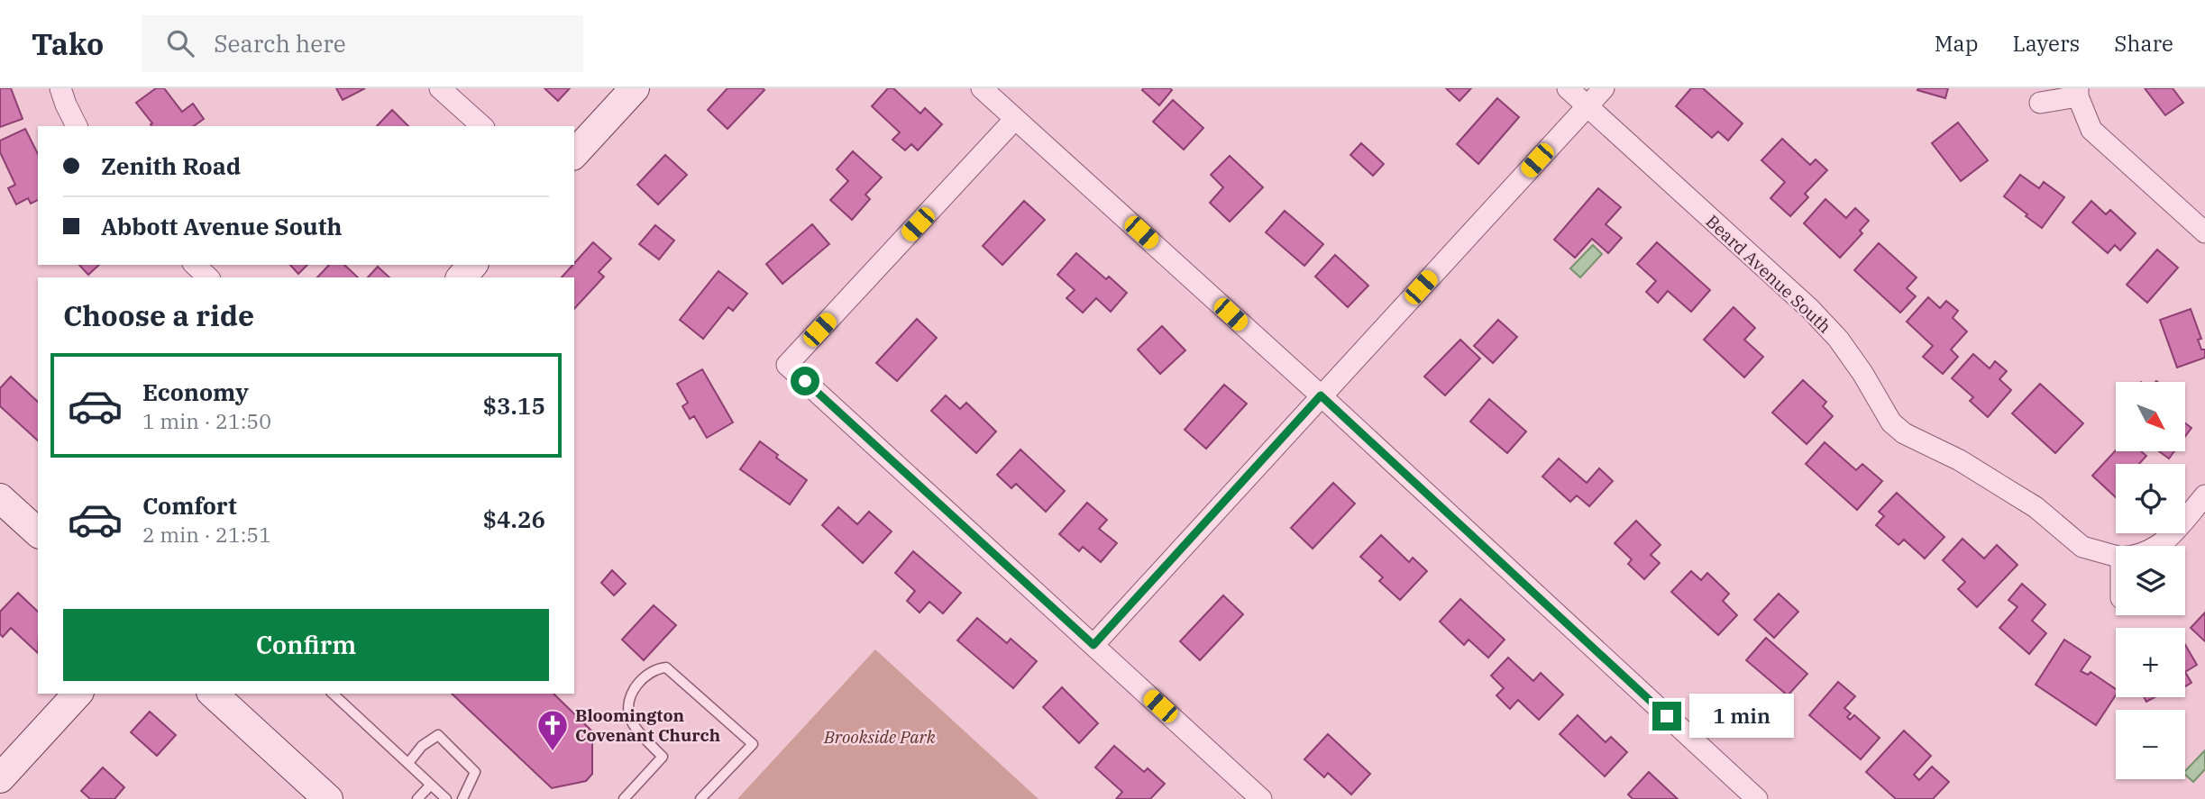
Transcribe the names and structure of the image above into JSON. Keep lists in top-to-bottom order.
{
  "streets": {
    "street": ["Beard Avenue South"]
  },
  "parks": ["Brookside Park"],
  "places": {
    "church": ["Bloomington Covenant Church"]
  },
  "north": "bottom right",
  "page": {
    "header": "Tako",
    "search": "Search here",
    "nav": ["Map", "Layers", "Share"],
    "banner": ["Zenith Road", "Abbott Avenue South"],
    "heading": "Choose a ride",
    "list": [
      {
        "name": "Economy",
        "note": "1 min · 21:50",
        "value": "$3.15"
      },
      {
        "name": "Comfort",
        "note": "2 min · 21:51",
        "value": "$4.26"
      }
    ],
    "map_buttons": ["+", "−"],
    "buttons": "Confirm",
    "bubble": "1 min"
  }
}
